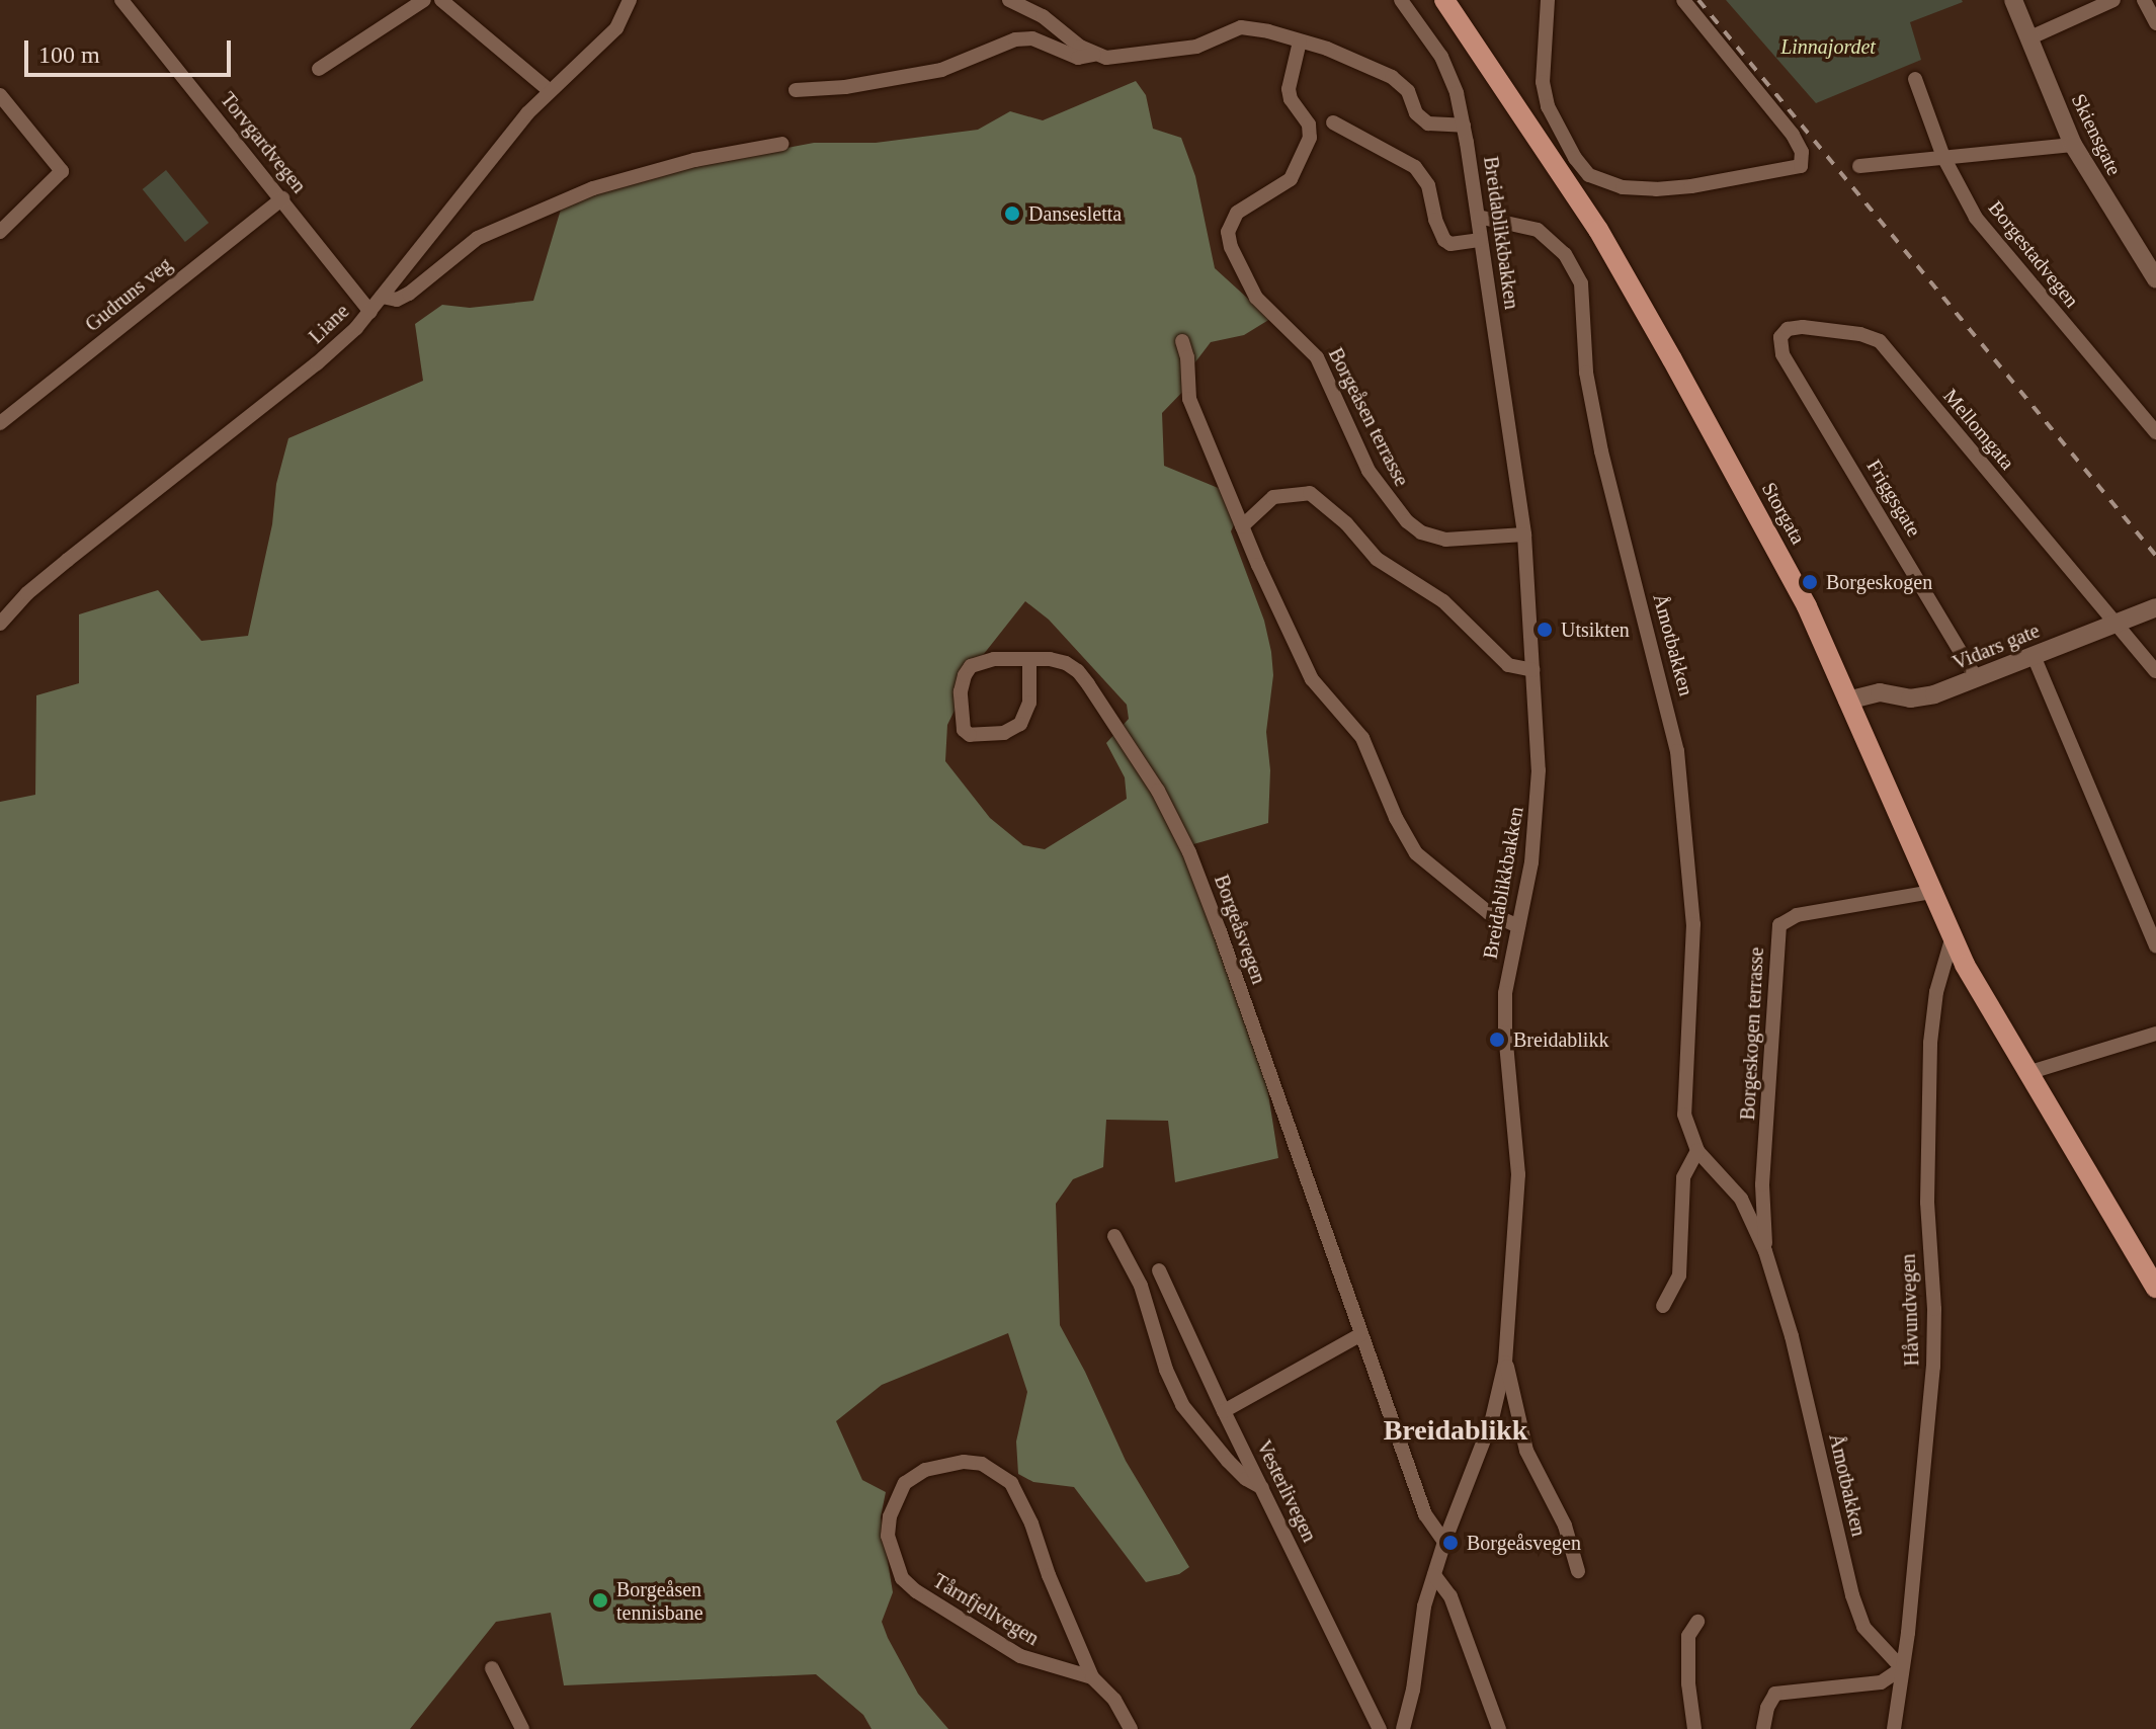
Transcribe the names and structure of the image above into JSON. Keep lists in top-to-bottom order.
{
  "streets": {
    "main road": ["Storgata"],
    "street": [
      "Skiensgate",
      "Torvgardvegen",
      "Breidablikkbakken",
      "Borgestadvegen",
      "Gudruns veg",
      "Liane",
      "Borgeåsen terrasse",
      "Mellomgata",
      "Friggsgate",
      "Åmotbakken",
      "Vidars gate",
      "Borgeåsvegen",
      "Borgeskogen terrasse",
      "Håvundvegen",
      "Vesterlivegen",
      "Tårnfjellvegen"
    ]
  },
  "crossings": [
    ["Torvgardvegen", "Gudruns veg"],
    ["Torvgardvegen", "Liane"],
    ["Breidablikkbakken", "Borgeåsen terrasse"],
    ["Breidablikkbakken", "Åmotbakken"],
    ["Breidablikkbakken", "Borgeåsvegen"],
    ["Mellomgata", "Friggsgate"],
    ["Mellomgata", "Vidars gate"],
    ["Friggsgate", "Vidars gate"],
    ["Storgata", "Vidars gate"],
    ["Storgata", "Borgeskogen terrasse"],
    ["Storgata", "Håvundvegen"],
    ["Åmotbakken", "Borgeskogen terrasse"],
    ["Åmotbakken", "Håvundvegen"]
  ],
  "districts": ["Breidablikk"],
  "parks": ["Linnajordet"],
  "places": [
    "Dansesletta",
    "Borgeskogen",
    "Utsikten",
    "Breidablikk",
    "Borgeåsvegen",
    "Borgeåsen tennisbane"
  ],
  "scale_bar": "100 m"
}
